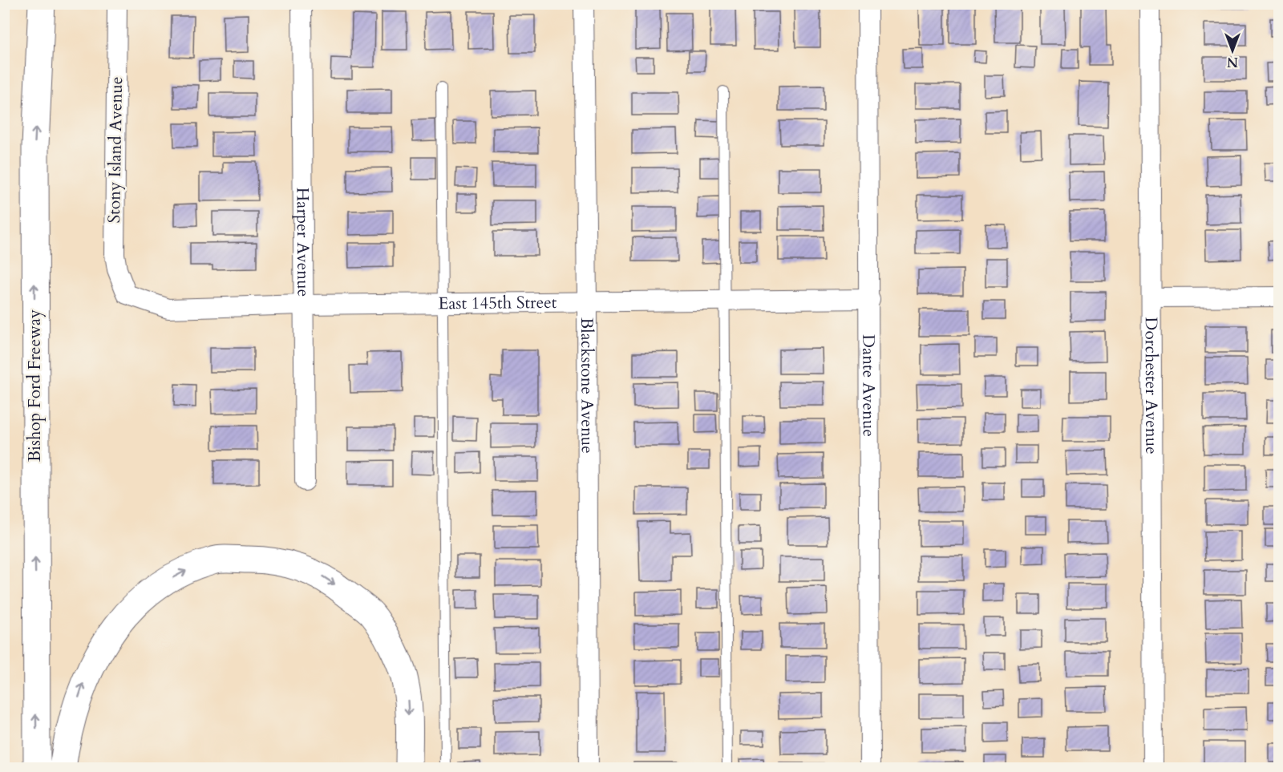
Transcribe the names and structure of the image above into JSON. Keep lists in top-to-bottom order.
{
  "streets": {
    "highway": ["Bishop Ford Freeway"],
    "street": [
      "Stony Island Avenue",
      "Harper Avenue",
      "East 145th Street",
      "Blackstone Avenue",
      "Dante Avenue",
      "Dorchester Avenue"
    ]
  },
  "crossings": [
    ["Stony Island Avenue", "East 145th Street"],
    ["Harper Avenue", "East 145th Street"],
    ["East 145th Street", "Blackstone Avenue"],
    ["East 145th Street", "Dante Avenue"]
  ],
  "one_way": ["Bishop Ford Freeway"],
  "north": "bottom"
}
